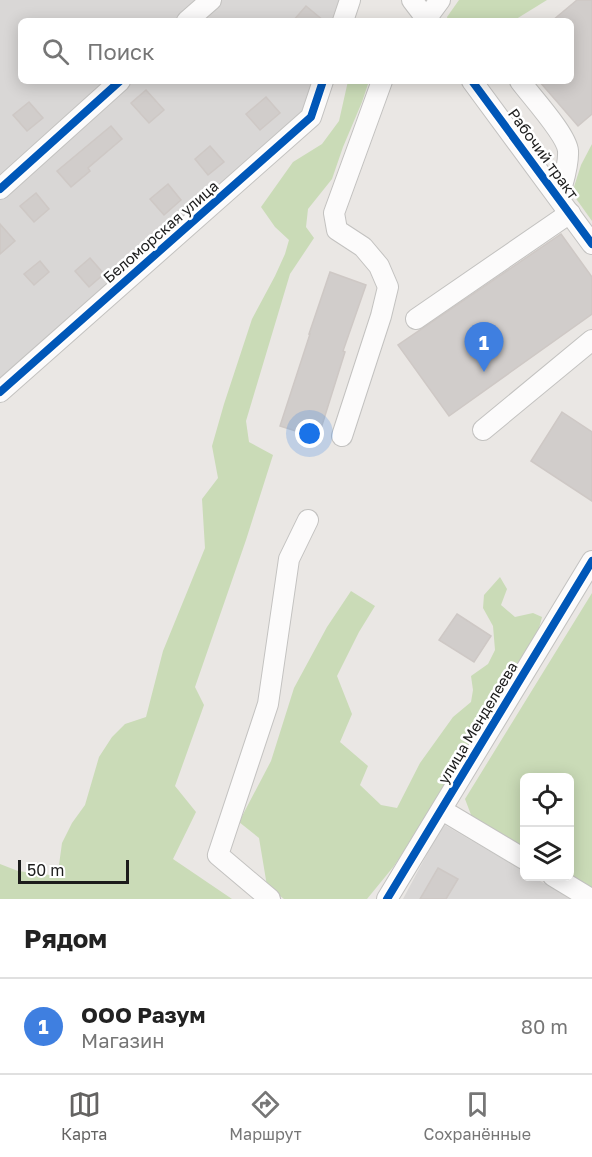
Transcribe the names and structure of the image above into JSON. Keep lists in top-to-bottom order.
{
  "streets": {
    "street": ["Рабочий тракт", "Беломорская улица", "улица Менделеева"]
  },
  "scale_bar": "50 m",
  "page": {
    "search": "Поиск",
    "pins": "1",
    "scale": "50 m",
    "heading": "Рядом",
    "list": [
      {
        "mark": "1",
        "name": "ООО Разум",
        "note": "Магазин",
        "value": "80 m"
      }
    ],
    "nav": ["Карта", "Маршрут", "Сохранённые"]
  }
}
